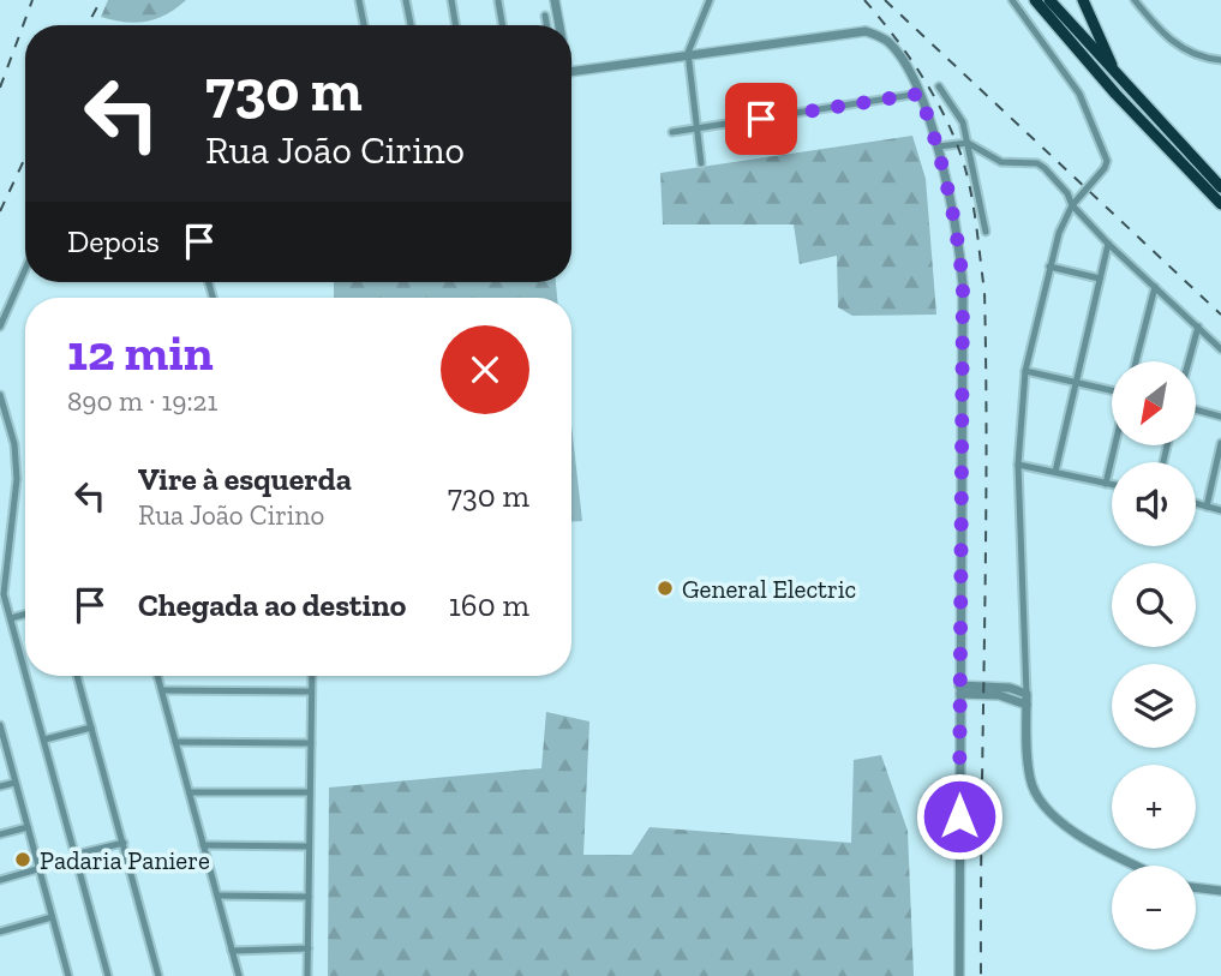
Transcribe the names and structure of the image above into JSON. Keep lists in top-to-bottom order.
{
  "places": ["General Electric", "Padaria Paniere"],
  "north": "bottom left",
  "page": {
    "turn": ["730 m", "Rua João Cirino"],
    "then": "Depois",
    "heading": ["12 min", "890 m · 19:21"],
    "map_buttons": ["+", "−"],
    "list": [
      {
        "name": "Vire à esquerda",
        "note": "Rua João Cirino",
        "value": "730 m"
      },
      {
        "name": "Chegada ao destino",
        "value": "160 m"
      }
    ]
  }
}
